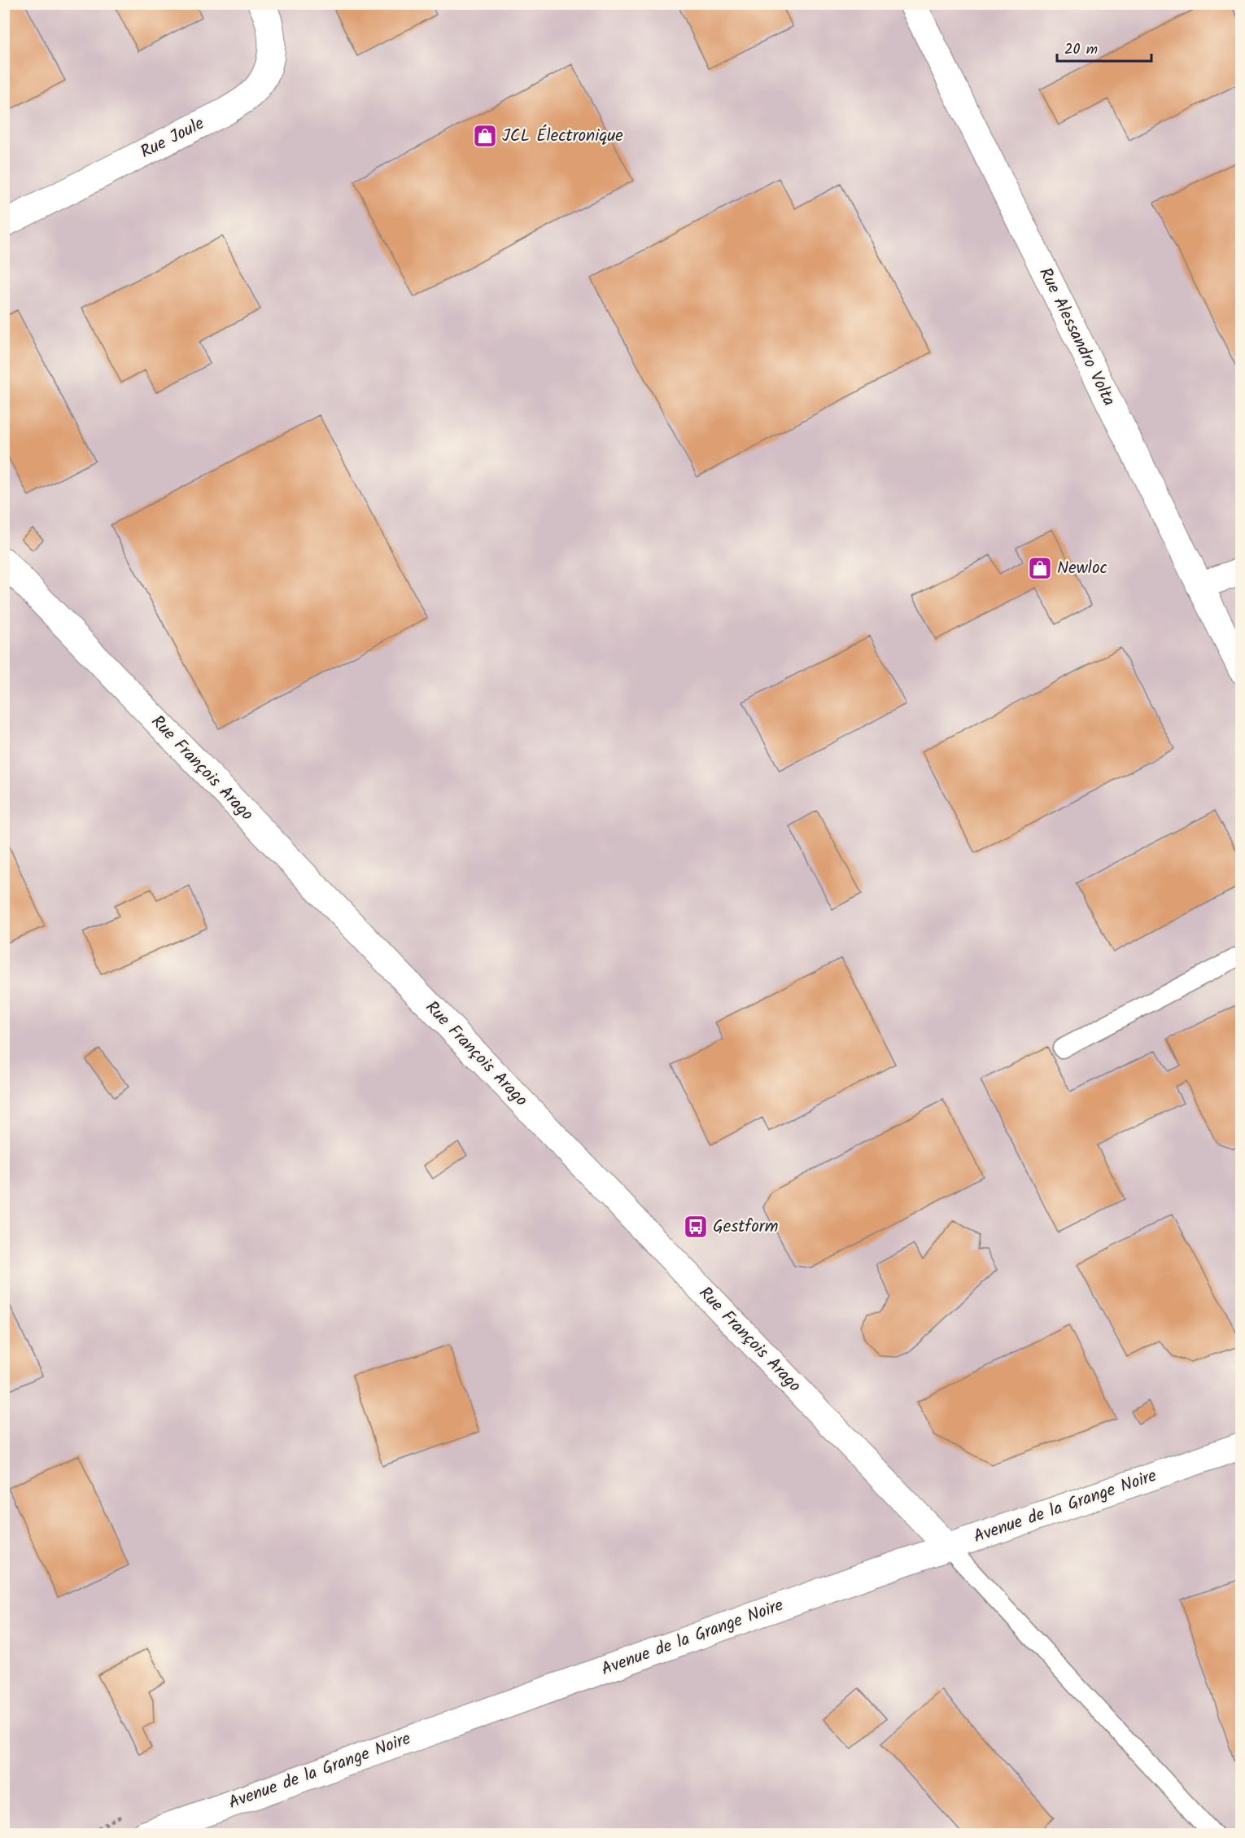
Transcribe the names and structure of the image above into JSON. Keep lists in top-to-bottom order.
{
  "streets": {
    "street": [
      "Rue Joule",
      "Rue Alessandro Volta",
      "Rue François Arago",
      "Avenue de la Grange Noire"
    ]
  },
  "crossings": [
    ["Rue François Arago", "Avenue de la Grange Noire"]
  ],
  "places": {
    "shop": ["JCL Électronique", "Newloc"],
    "bus stop": ["Gestform"]
  },
  "scale_bar": "20 m"
}
